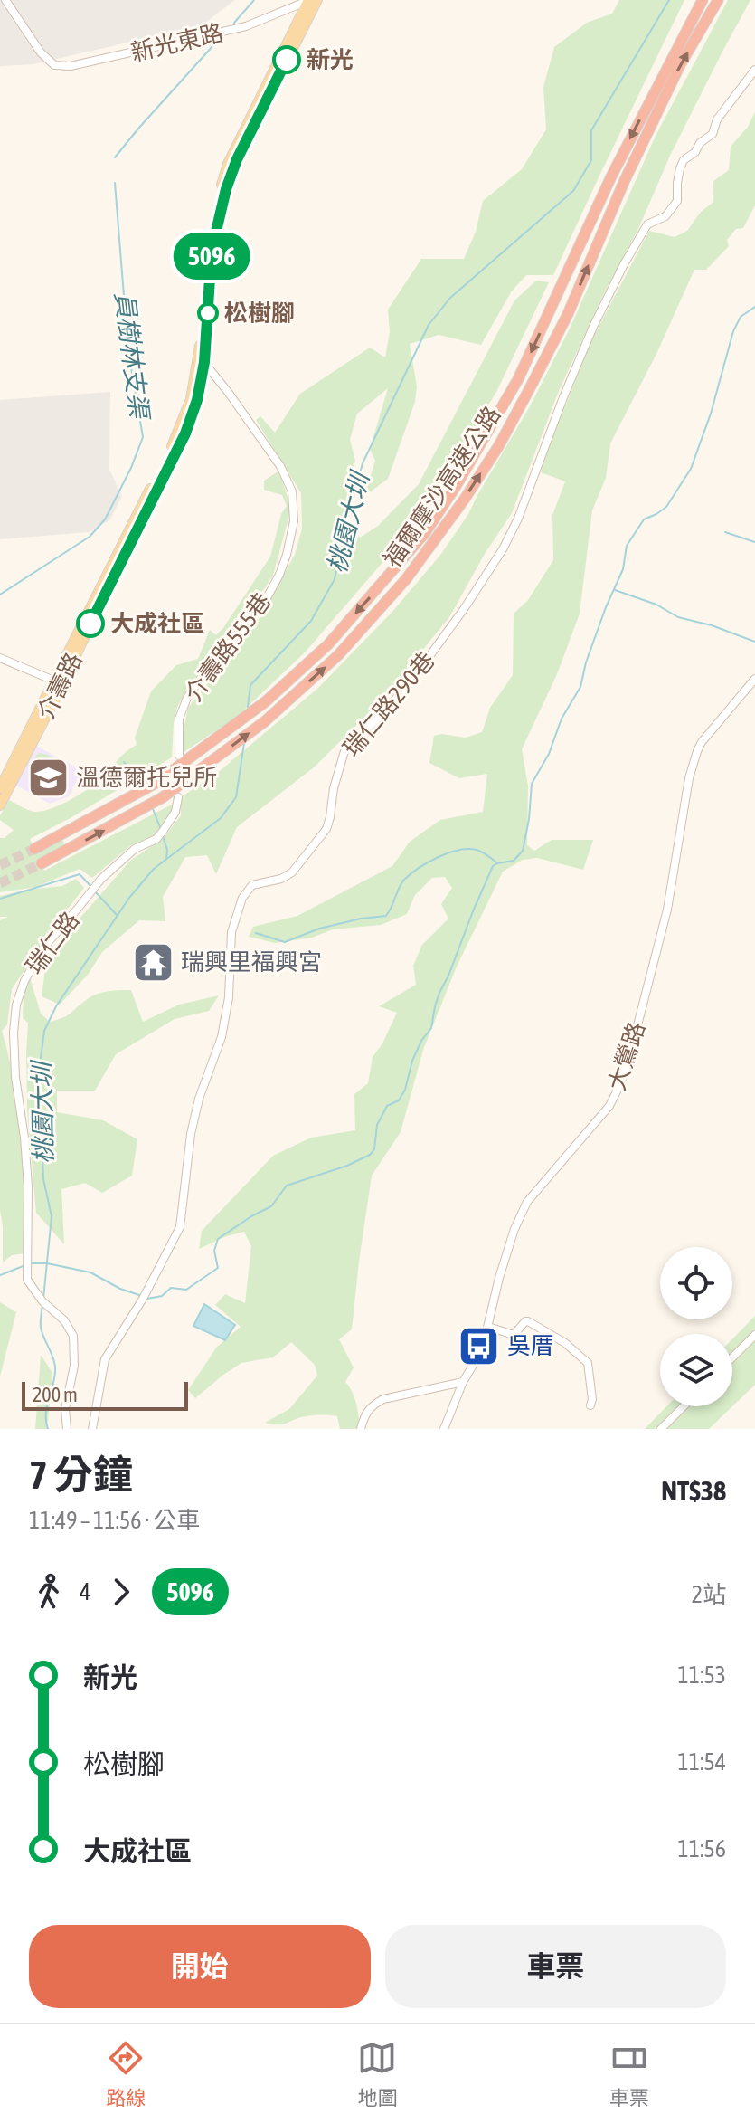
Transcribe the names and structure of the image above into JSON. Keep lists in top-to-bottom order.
{
  "streets": {
    "highway": ["福爾摩沙高速公路"],
    "main road": ["介壽路"],
    "street": [
      "新光東路",
      "介壽路555巷",
      "瑞仁路290巷",
      "瑞仁路",
      "大鶯路"
    ]
  },
  "crossings": [
    ["新光東路", "介壽路"],
    ["介壽路555巷", "介壽路"]
  ],
  "water": ["員樹林支渠", "桃園大圳"],
  "places": {
    "other": ["新光", "松樹腳", "大成社區"],
    "school or university": ["溫德爾托兒所"],
    "temple": ["瑞興里福興宮"],
    "bus stop": ["吳厝"]
  },
  "lines": ["bus line 5096"],
  "scale_bar": "200 m",
  "page": {
    "on_map": "5096",
    "scale": "200 m",
    "heading": ["7 分鐘", "11:49 – 11:56 · 公車", "NT$38"],
    "legs": ["4", "5096", "2站"],
    "list": [
      {
        "name": "新光",
        "value": "11:53"
      },
      {
        "name": "松樹腳",
        "value": "11:54"
      },
      {
        "name": "大成社區",
        "value": "11:56"
      }
    ],
    "buttons": ["開始", "車票"],
    "tabs": ["路線", "地圖", "車票"]
  }
}
